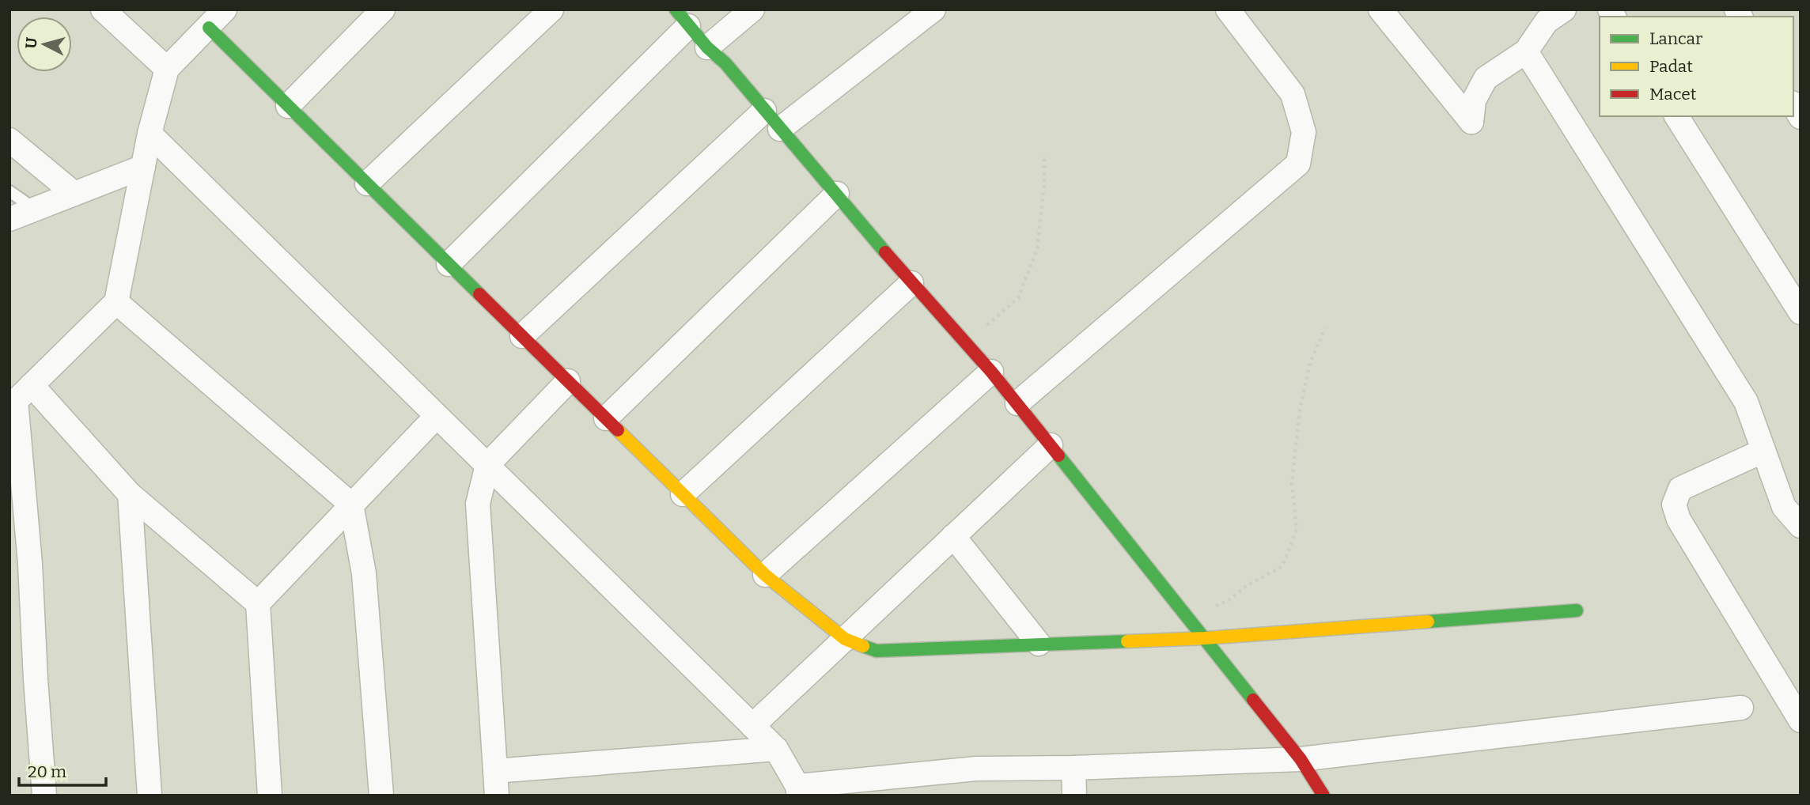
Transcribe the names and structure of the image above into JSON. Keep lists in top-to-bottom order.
{
  "legend": ["Lancar", "Padat", "Macet"],
  "scale_bar": "20 m",
  "north": "left"
}
